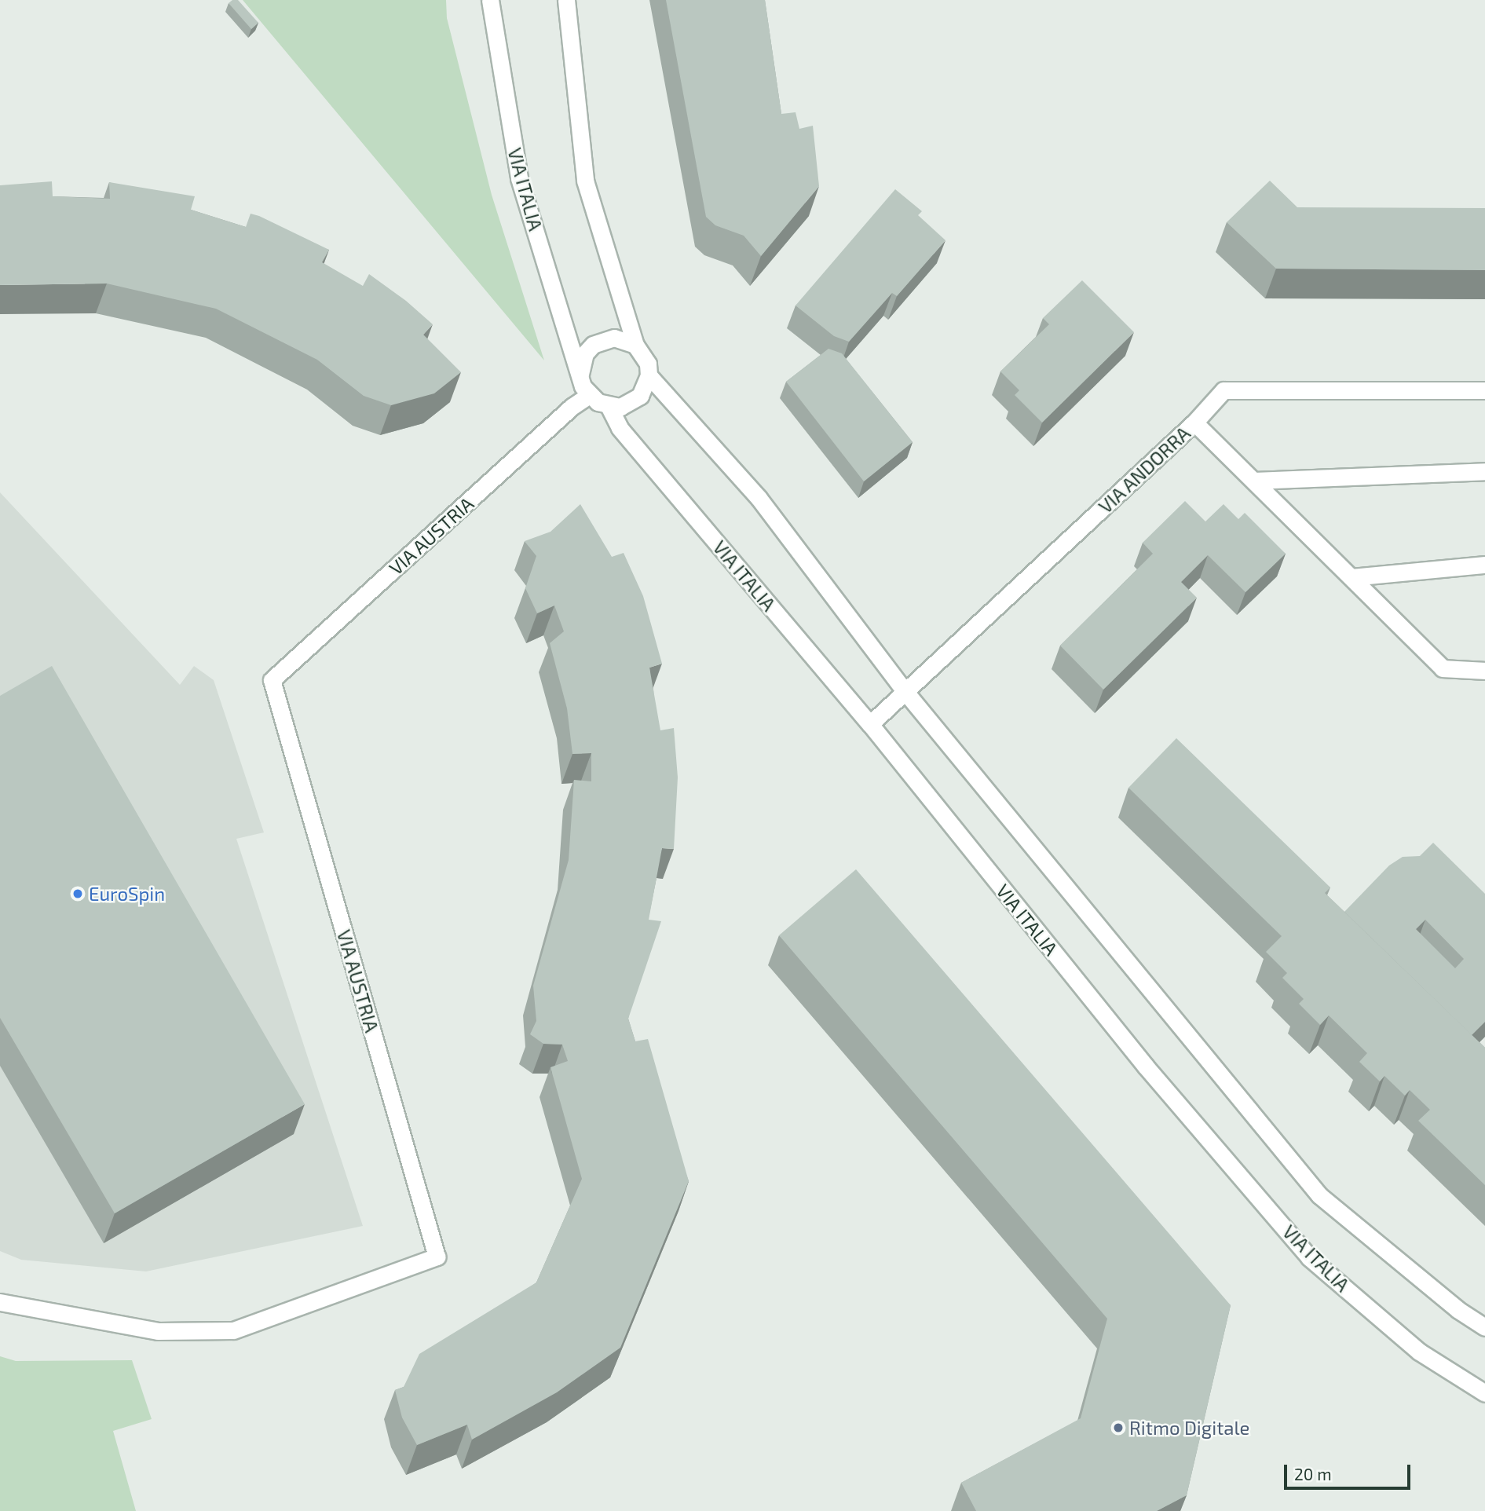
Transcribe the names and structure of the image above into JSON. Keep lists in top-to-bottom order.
{
  "streets": {
    "street": ["VIA ITALIA", "VIA ANDORRA", "VIA AUSTRIA"]
  },
  "crossings": [
    ["VIA ITALIA", "VIA ANDORRA"],
    ["VIA ITALIA", "VIA AUSTRIA"]
  ],
  "places": ["EuroSpin", "Ritmo Digitale"],
  "scale_bar": "20 m"
}
